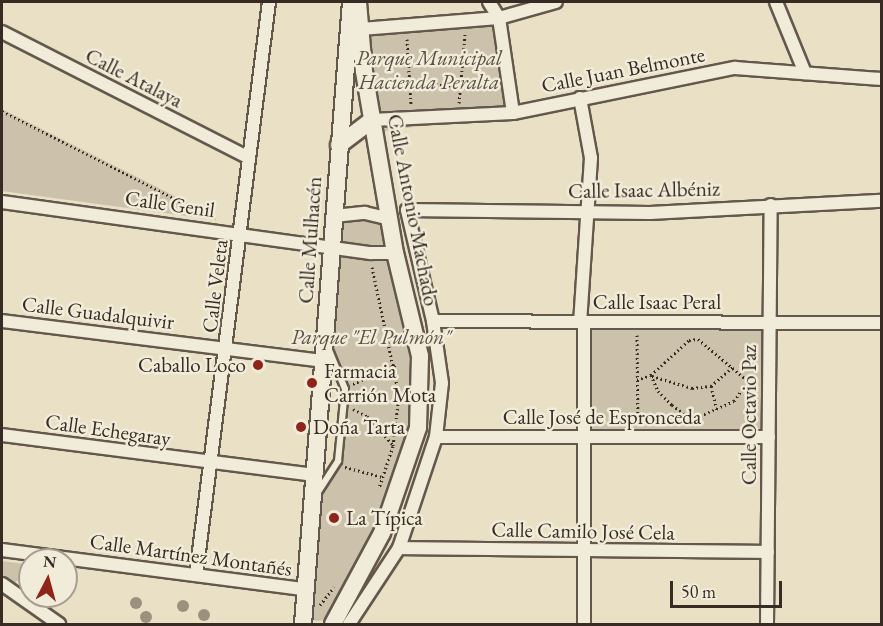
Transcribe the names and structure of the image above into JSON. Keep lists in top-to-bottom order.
{
  "streets": {
    "street": [
      "Calle Juan Belmonte",
      "Calle Atalaya",
      "Calle Isaac Albéniz",
      "Calle Genil",
      "Calle Antonio Machado",
      "Calle Mulhacén",
      "Calle Veleta",
      "Calle Isaac Peral",
      "Calle Guadalquivir",
      "Calle Octavio Paz",
      "Calle José de Espronceda",
      "Calle Echegaray",
      "Calle Camilo José Cela",
      "Calle Martínez Montañés"
    ]
  },
  "crossings": [
    ["Calle Juan Belmonte", "Calle Antonio Machado"],
    ["Calle Atalaya", "Calle Veleta"],
    ["Calle Isaac Albéniz", "Calle Antonio Machado"],
    ["Calle Isaac Albéniz", "Calle Octavio Paz"],
    ["Calle Genil", "Calle Antonio Machado"],
    ["Calle Genil", "Calle Mulhacén"],
    ["Calle Genil", "Calle Veleta"],
    ["Calle Antonio Machado", "Calle Isaac Peral"],
    ["Calle Antonio Machado", "Calle José de Espronceda"],
    ["Calle Antonio Machado", "Calle Camilo José Cela"],
    ["Calle Mulhacén", "Calle Guadalquivir"],
    ["Calle Mulhacén", "Calle Echegaray"],
    ["Calle Mulhacén", "Calle Martínez Montañés"],
    ["Calle Veleta", "Calle Guadalquivir"],
    ["Calle Veleta", "Calle Echegaray"],
    ["Calle Veleta", "Calle Martínez Montañés"],
    ["Calle Isaac Peral", "Calle Octavio Paz"],
    ["Calle Octavio Paz", "Calle José de Espronceda"],
    ["Calle Octavio Paz", "Calle Camilo José Cela"]
  ],
  "parks": ["Parque Municipal Hacienda Peralta", "Parque \"El Pulmón\""],
  "places": [
    "Caballo Loco",
    "Farmacia Carrión Mota",
    "Doña Tarta",
    "La Típica"
  ],
  "scale_bar": "50 m",
  "north": "top"
}
